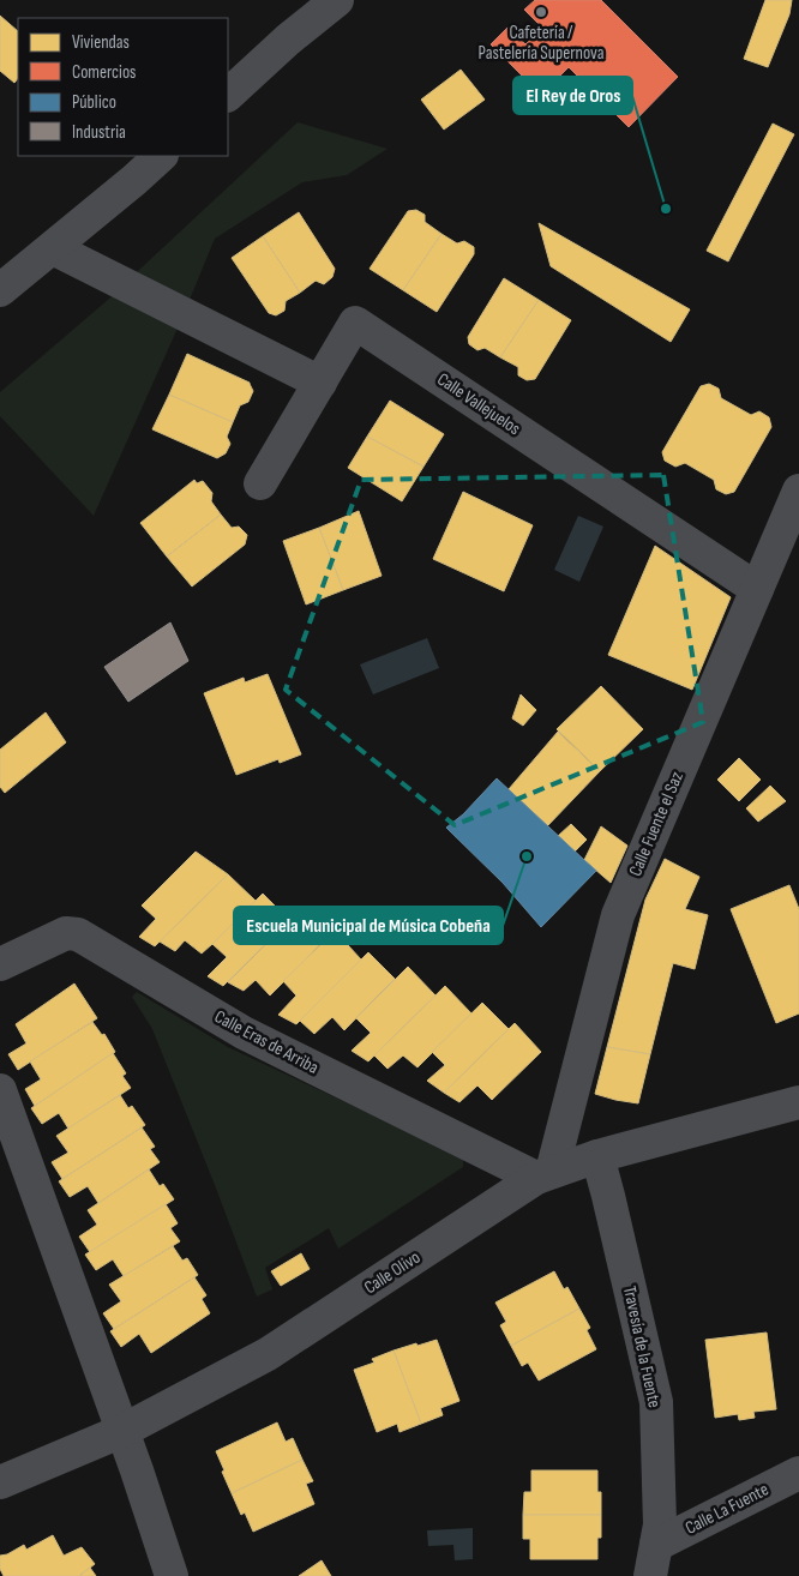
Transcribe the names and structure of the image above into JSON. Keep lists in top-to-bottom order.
{
  "streets": {
    "street": [
      "Calle Vallejuelos",
      "Calle Fuente el Saz",
      "Calle Eras de Arriba",
      "Calle Olivo",
      "Travesía de la Fuente",
      "Calle La Fuente"
    ]
  },
  "crossings": [
    ["Calle Vallejuelos", "Calle Fuente el Saz"],
    ["Calle Fuente el Saz", "Calle Eras de Arriba"],
    ["Calle Fuente el Saz", "Calle Olivo"],
    ["Calle Eras de Arriba", "Calle Olivo"],
    ["Calle Olivo", "Travesía de la Fuente"],
    ["Travesía de la Fuente", "Calle La Fuente"]
  ],
  "places": ["Cafetería / Pastelería Supernova", "El Rey de Oros", "Escuela Municipal de Música Cobeña"],
  "legend": [
    "Viviendas",
    "Comercios",
    "Público",
    "Industria"
  ]
}
